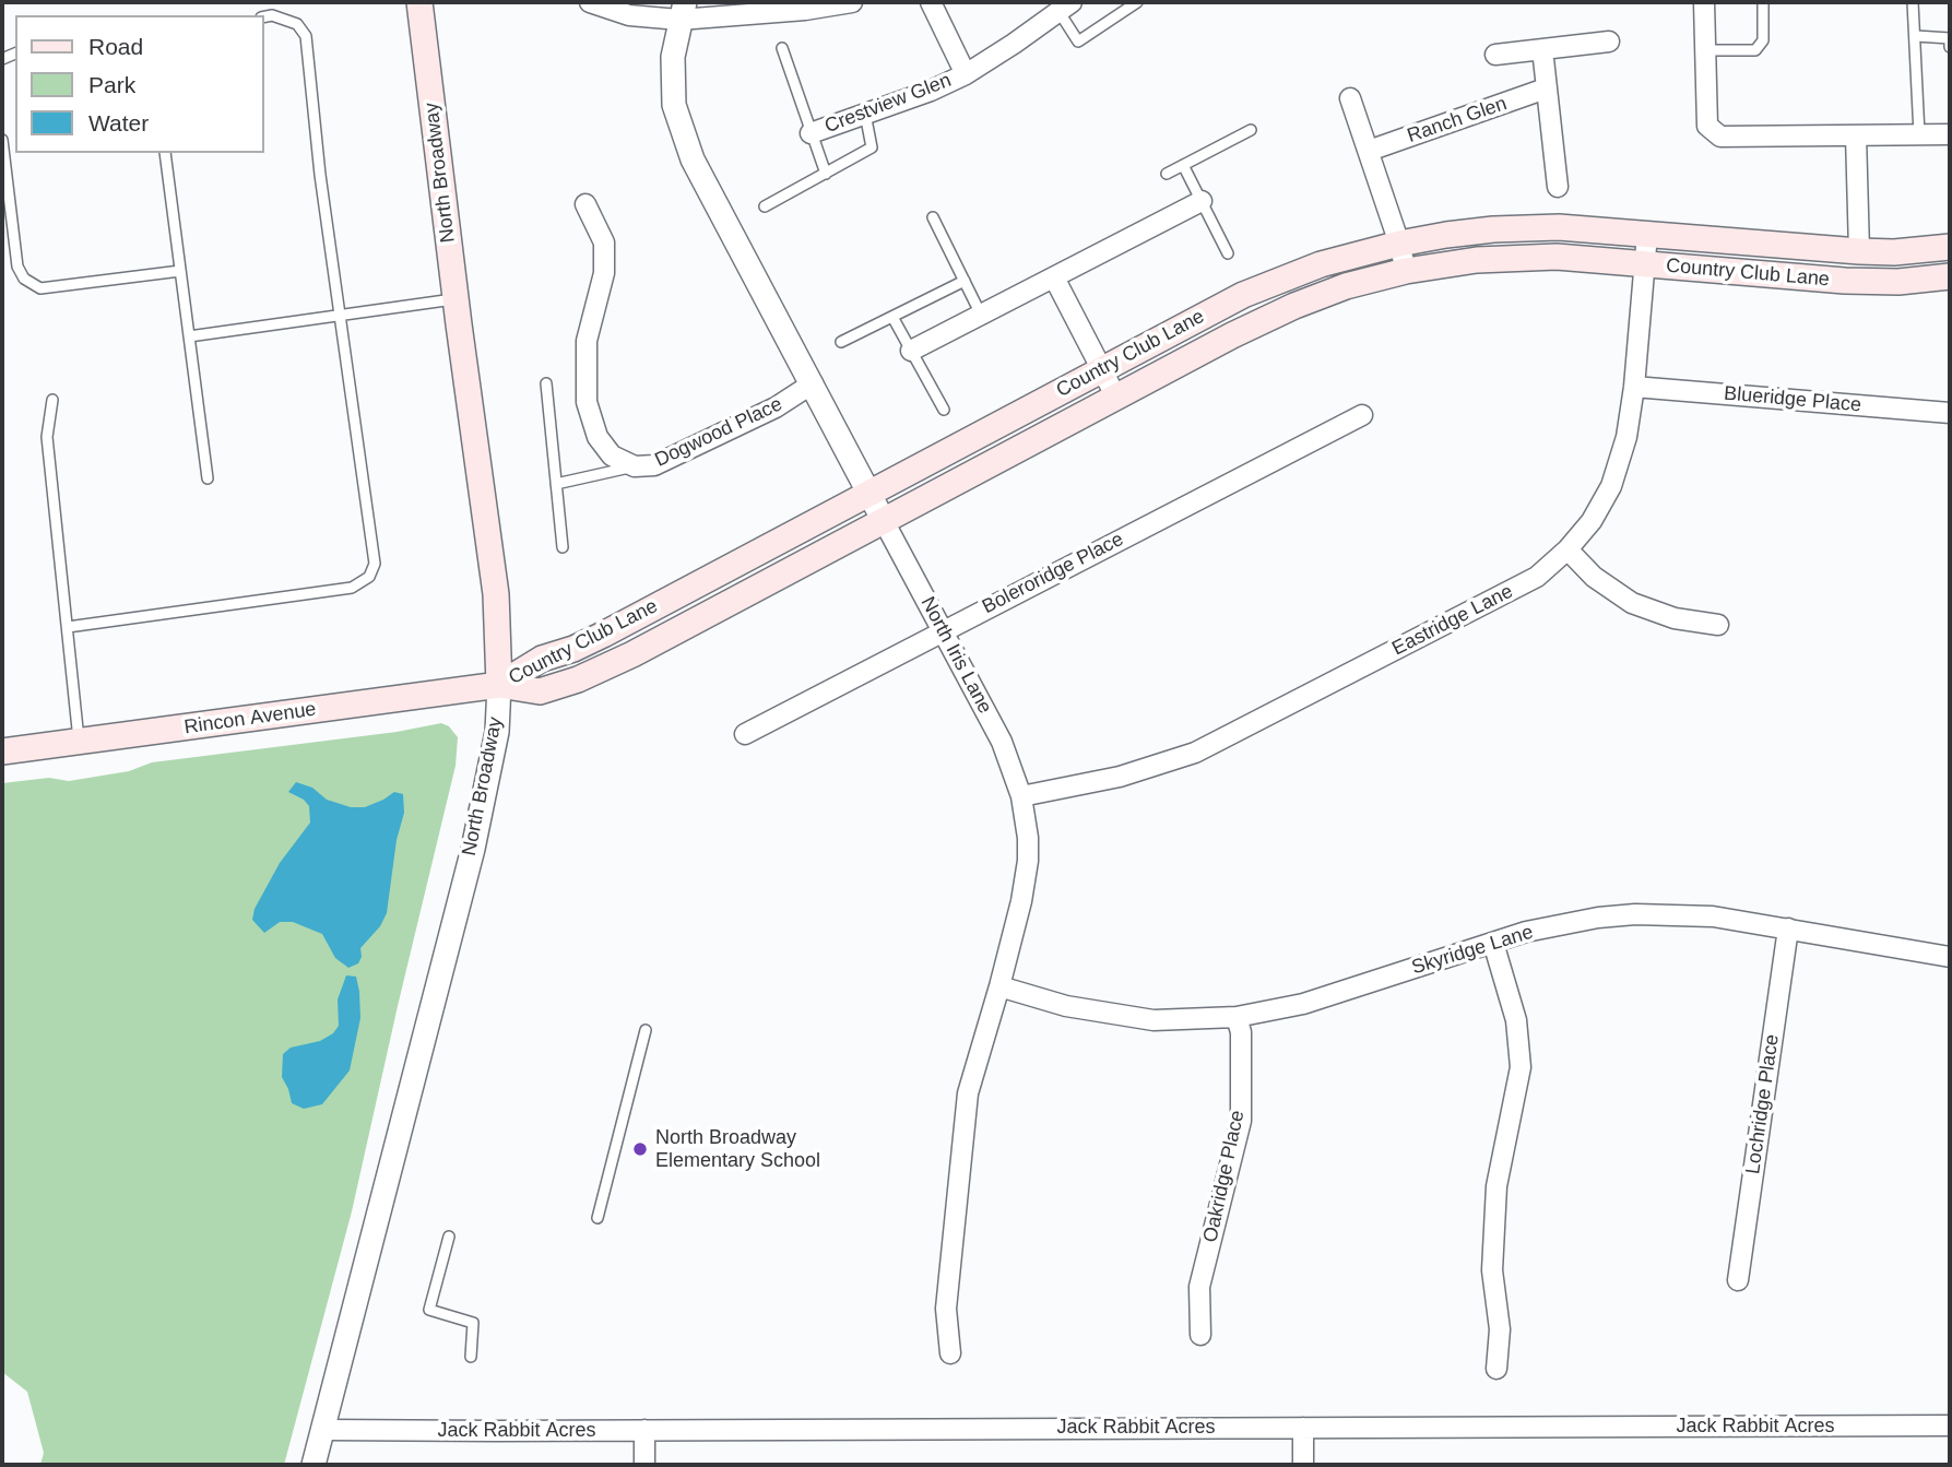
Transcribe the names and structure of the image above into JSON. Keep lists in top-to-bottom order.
{
  "streets": {
    "main road": ["North Broadway", "Country Club Lane", "Rincon Avenue"],
    "street": [
      "Crestview Glen",
      "Ranch Glen",
      "Blueridge Place",
      "Dogwood Place",
      "Boleroridge Place",
      "Eastridge Lane",
      "North Iris Lane",
      "Skyridge Lane",
      "Lochridge Place",
      "Oakridge Place",
      "Jack Rabbit Acres"
    ]
  },
  "crossings": [
    ["North Broadway", "Country Club Lane"],
    ["North Broadway", "Rincon Avenue"],
    ["North Broadway", "Jack Rabbit Acres"],
    ["Country Club Lane", "Eastridge Lane"],
    ["Country Club Lane", "North Iris Lane"],
    ["Country Club Lane", "Rincon Avenue"],
    ["Blueridge Place", "Eastridge Lane"],
    ["Dogwood Place", "North Iris Lane"],
    ["Boleroridge Place", "North Iris Lane"],
    ["Eastridge Lane", "North Iris Lane"],
    ["North Iris Lane", "Skyridge Lane"],
    ["Skyridge Lane", "Lochridge Place"],
    ["Skyridge Lane", "Oakridge Place"]
  ],
  "places": ["North Broadway Elementary School"],
  "legend": ["Road", "Park", "Water"]
}
